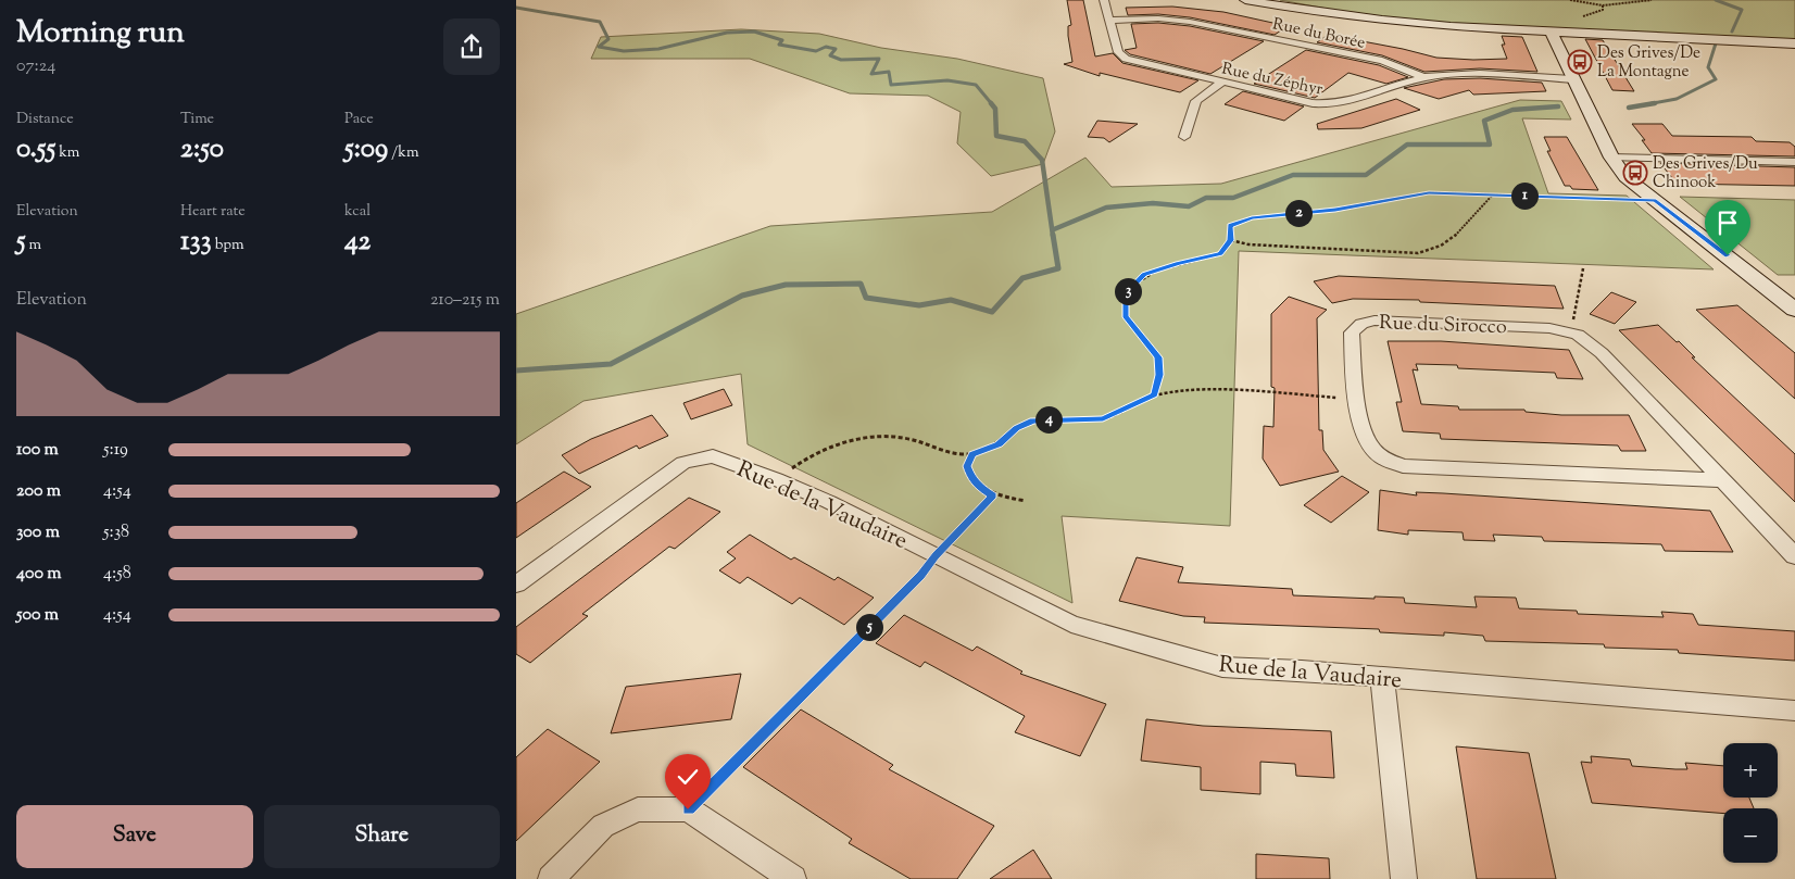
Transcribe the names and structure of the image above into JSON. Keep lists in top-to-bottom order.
{
  "streets": {
    "street": [
      "Rue du Borée",
      "Rue du Zéphyr",
      "Rue du Sirocco",
      "Rue de la Vaudaire"
    ]
  },
  "crossings": [
    ["Rue du Borée", "Rue du Zéphyr"]
  ],
  "places": {
    "bus stop": ["Des Grives/De La Montagne", "Des Grives/Du Chinook"]
  },
  "page": {
    "heading": ["Morning run", "07:24"],
    "stats": [
      ["Distance", "0.55 km"],
      ["Time", "2:50"],
      ["Pace", "5:09 /km"],
      ["Elevation", "5 m"],
      ["Heart rate", "133 bpm"],
      ["kcal", "42"]
    ],
    "pins": [
      "1",
      "2",
      "3",
      "4",
      "5"
    ],
    "chart": ["Elevation", "210–215 m"],
    "list": [
      {
        "name": "100 m",
        "note": "5:19"
      },
      {
        "name": "200 m",
        "note": "4:54"
      },
      {
        "name": "300 m",
        "note": "5:38"
      },
      {
        "name": "400 m",
        "note": "4:58"
      },
      {
        "name": "500 m",
        "note": "4:54"
      }
    ],
    "map_buttons": ["+", "−"],
    "buttons": ["Save", "Share"]
  }
}
